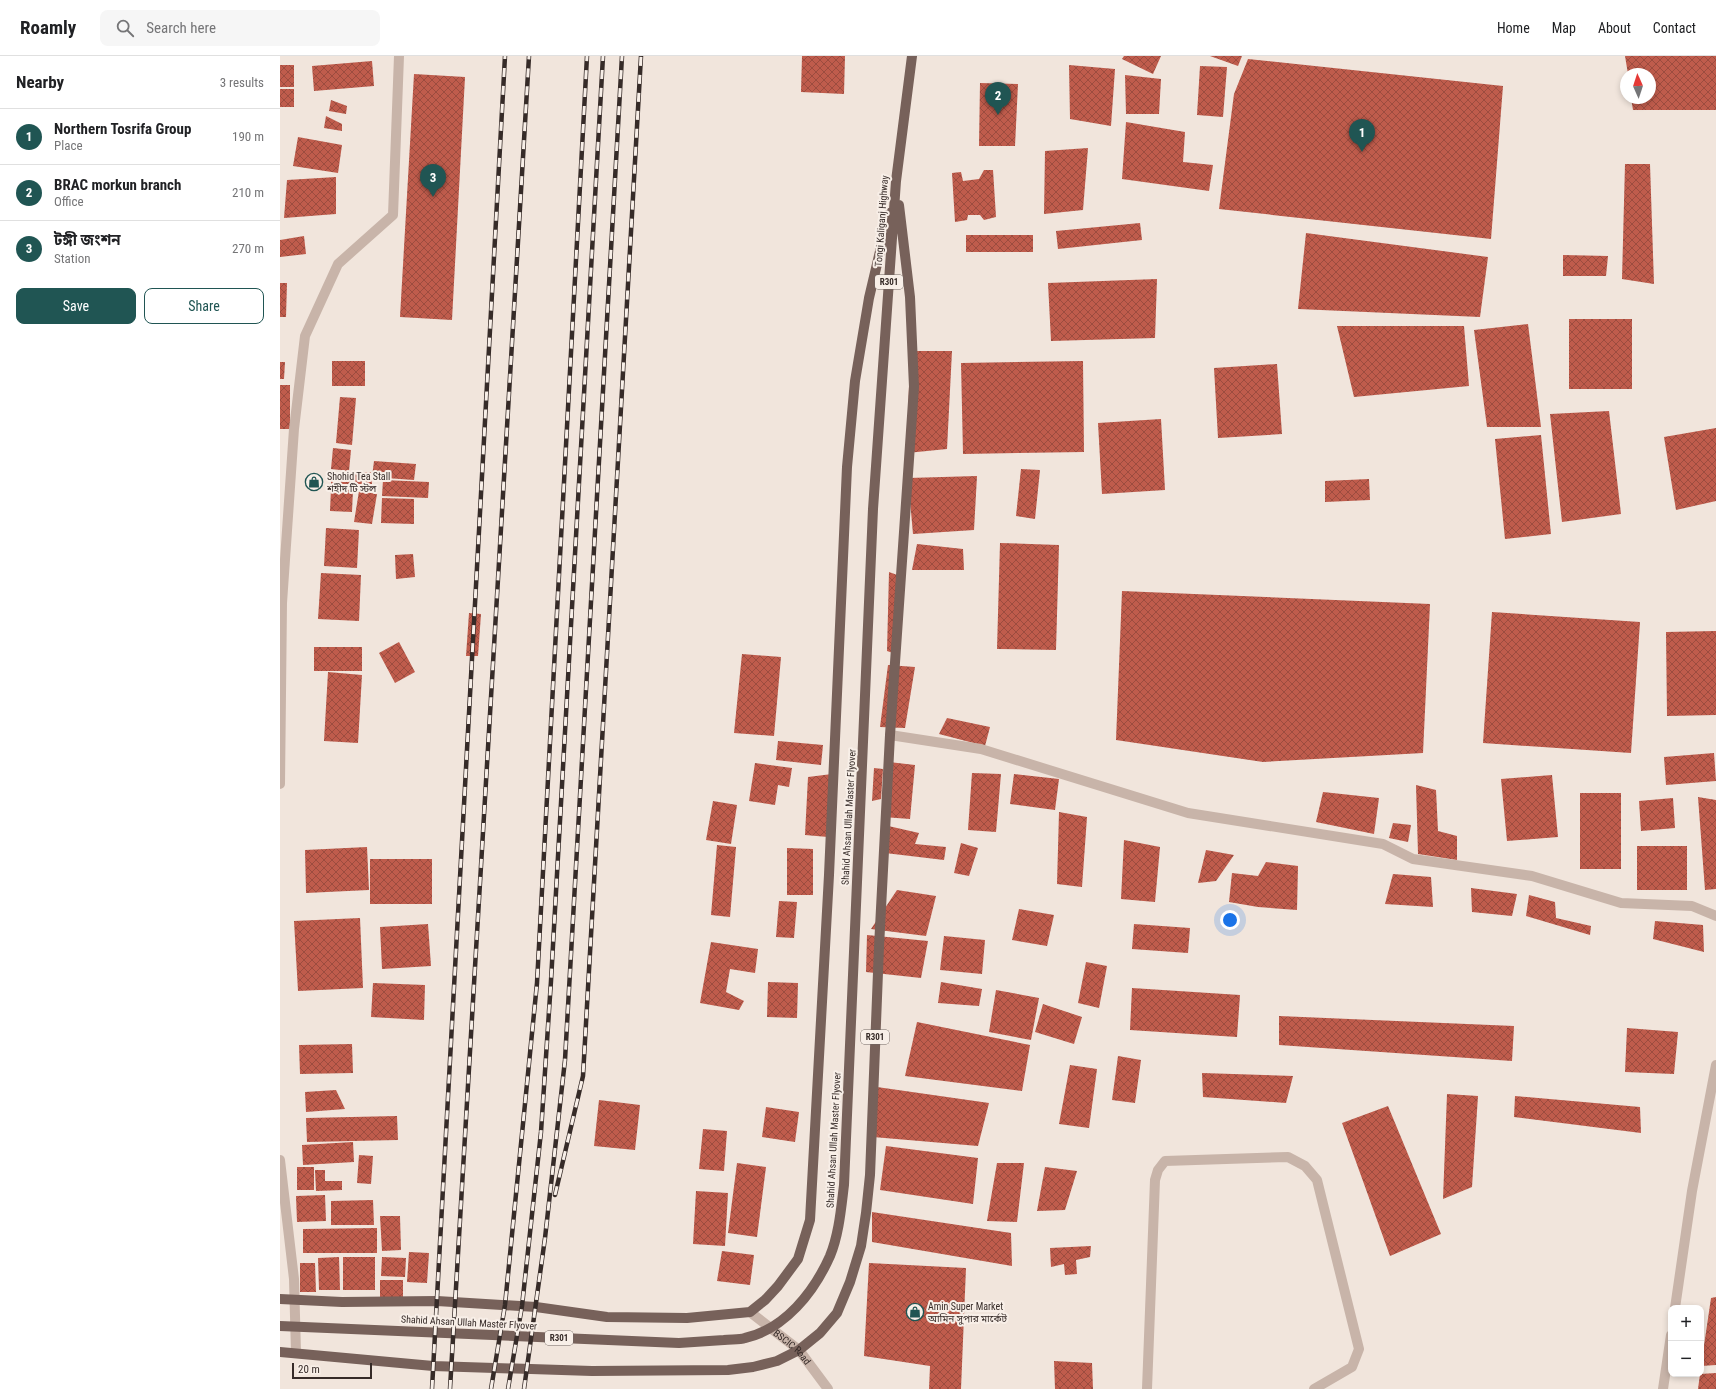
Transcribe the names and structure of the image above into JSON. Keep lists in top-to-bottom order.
{
  "streets": {
    "main road": ["Tongi Kaliganj Highway", "R301", "Shahid Ahsan Ullah Master Flyover"],
    "street": ["BSCIC Road"]
  },
  "crossings": [
    ["Tongi Kaliganj Highway", "R301"],
    ["Tongi Kaliganj Highway", "Shahid Ahsan Ullah Master Flyover"],
    ["R301", "BSCIC Road"]
  ],
  "places": {
    "shop": ["Shohid Tea Stall শহীদ টি স্টল", "Amin Super Market আমিন সুপার মার্কেট"]
  },
  "scale_bar": "20 m",
  "north": "top",
  "page": {
    "header": "Roamly",
    "search": "Search here",
    "nav": [
      "Home",
      "Map",
      "About",
      "Contact"
    ],
    "heading": ["Nearby", "3 results"],
    "pins": ["2", "1", "3"],
    "list": [
      {
        "mark": "1",
        "name": "Northern Tosrifa Group",
        "note": "Place",
        "value": "190 m"
      },
      {
        "mark": "2",
        "name": "BRAC morkun branch",
        "note": "Office",
        "value": "210 m"
      },
      {
        "mark": "3",
        "name": "টঙ্গী জংশন",
        "note": "Station",
        "value": "270 m"
      }
    ],
    "buttons": ["Save", "Share"],
    "map_buttons": ["+", "−"],
    "scale": "20 m"
  }
}
